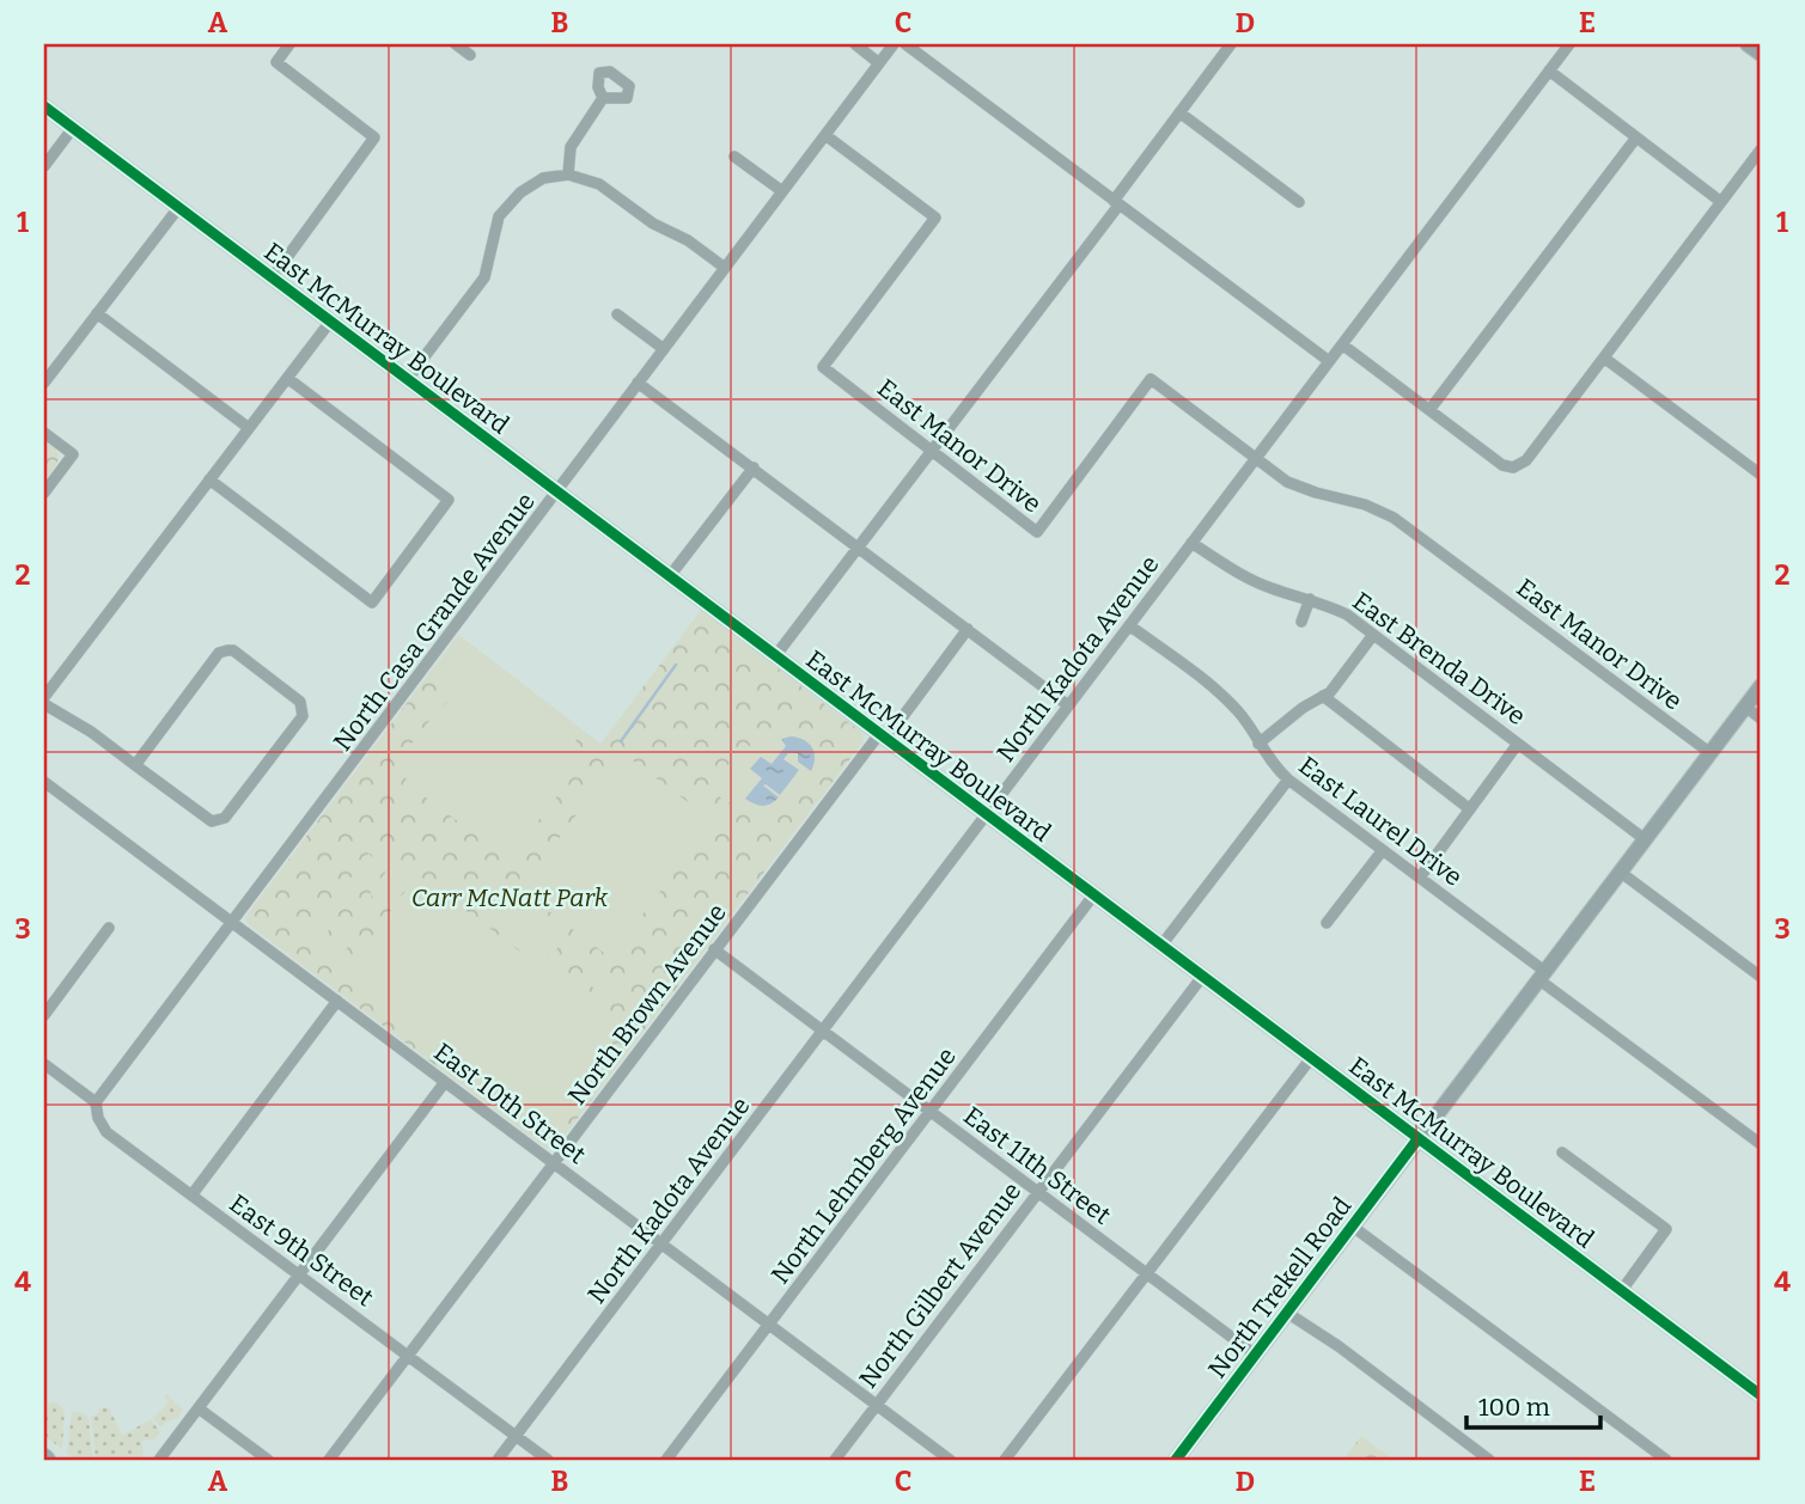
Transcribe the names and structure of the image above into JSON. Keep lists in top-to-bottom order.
{
  "streets": {
    "street": [
      "East McMurray Boulevard",
      "East Manor Drive",
      "North Casa Grande Avenue",
      "North Kadota Avenue",
      "East Brenda Drive",
      "East Laurel Drive",
      "North Brown Avenue",
      "East 10th Street",
      "North Lehmberg Avenue",
      "East 11th Street",
      "East 9th Street",
      "North Gilbert Avenue",
      "North Trekell Road"
    ]
  },
  "crossings": [
    ["East McMurray Boulevard", "North Casa Grande Avenue"],
    ["East McMurray Boulevard", "North Kadota Avenue"],
    ["East McMurray Boulevard", "North Brown Avenue"],
    ["East McMurray Boulevard", "North Lehmberg Avenue"],
    ["East McMurray Boulevard", "North Gilbert Avenue"],
    ["East McMurray Boulevard", "North Trekell Road"],
    ["East Manor Drive", "North Casa Grande Avenue"],
    ["East Manor Drive", "North Kadota Avenue"],
    ["East Manor Drive", "North Trekell Road"],
    ["North Casa Grande Avenue", "East 10th Street"],
    ["North Casa Grande Avenue", "East 9th Street"],
    ["North Kadota Avenue", "East Brenda Drive"],
    ["North Kadota Avenue", "East Laurel Drive"],
    ["North Kadota Avenue", "East 10th Street"],
    ["North Kadota Avenue", "East 11th Street"],
    ["North Kadota Avenue", "East 9th Street"],
    ["East Brenda Drive", "North Trekell Road"],
    ["East Laurel Drive", "North Trekell Road"],
    ["North Brown Avenue", "East 10th Street"],
    ["North Brown Avenue", "East 11th Street"],
    ["North Brown Avenue", "East 9th Street"],
    ["East 10th Street", "North Lehmberg Avenue"],
    ["East 10th Street", "North Gilbert Avenue"],
    ["North Lehmberg Avenue", "East 11th Street"],
    ["East 11th Street", "North Gilbert Avenue"],
    ["East 11th Street", "North Trekell Road"]
  ],
  "parks": ["Carr McNatt Park"],
  "scale_bar": "100 m",
  "grid": {
    "columns": [
      "A",
      "B",
      "C",
      "D",
      "E"
    ],
    "rows": [
      "1",
      "2",
      "3",
      "4"
    ]
  }
}
